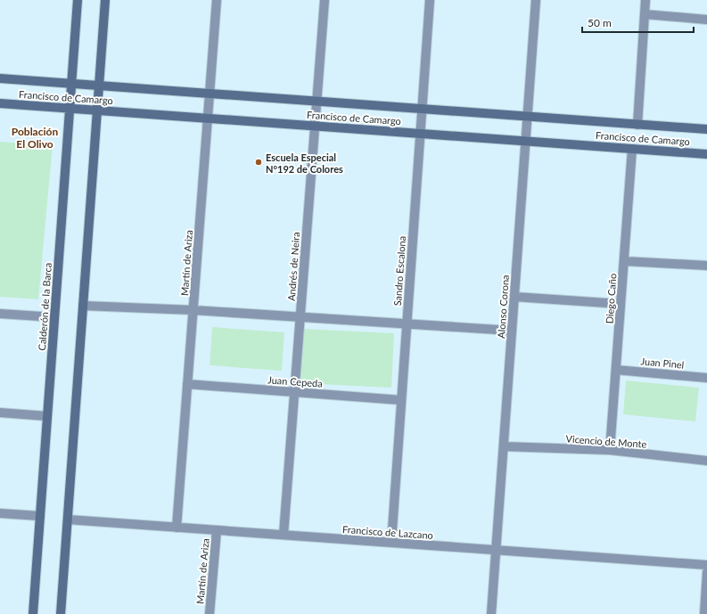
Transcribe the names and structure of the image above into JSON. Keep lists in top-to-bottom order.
{
  "streets": {
    "street": [
      "Francisco de Camargo",
      "Martín de Ariza",
      "Andrés de Neira",
      "Sandro Escalona",
      "Diego Caño",
      "Calderón de la Barca",
      "Alonso Corona",
      "Juan Pinel",
      "Juan Cepeda",
      "Vicencio de Monte",
      "Francisco de Lazcano"
    ]
  },
  "crossings": [
    ["Francisco de Camargo", "Martín de Ariza"],
    ["Francisco de Camargo", "Andrés de Neira"],
    ["Francisco de Camargo", "Sandro Escalona"],
    ["Francisco de Camargo", "Diego Caño"],
    ["Francisco de Camargo", "Calderón de la Barca"],
    ["Francisco de Camargo", "Alonso Corona"],
    ["Martín de Ariza", "Juan Cepeda"],
    ["Martín de Ariza", "Francisco de Lazcano"],
    ["Andrés de Neira", "Juan Cepeda"],
    ["Andrés de Neira", "Francisco de Lazcano"],
    ["Sandro Escalona", "Juan Cepeda"],
    ["Sandro Escalona", "Francisco de Lazcano"],
    ["Diego Caño", "Juan Pinel"],
    ["Diego Caño", "Vicencio de Monte"],
    ["Alonso Corona", "Vicencio de Monte"],
    ["Alonso Corona", "Francisco de Lazcano"]
  ],
  "districts": ["Población El Olivo"],
  "places": ["Escuela Especial N°192 de Colores"],
  "scale_bar": "50 m"
}
